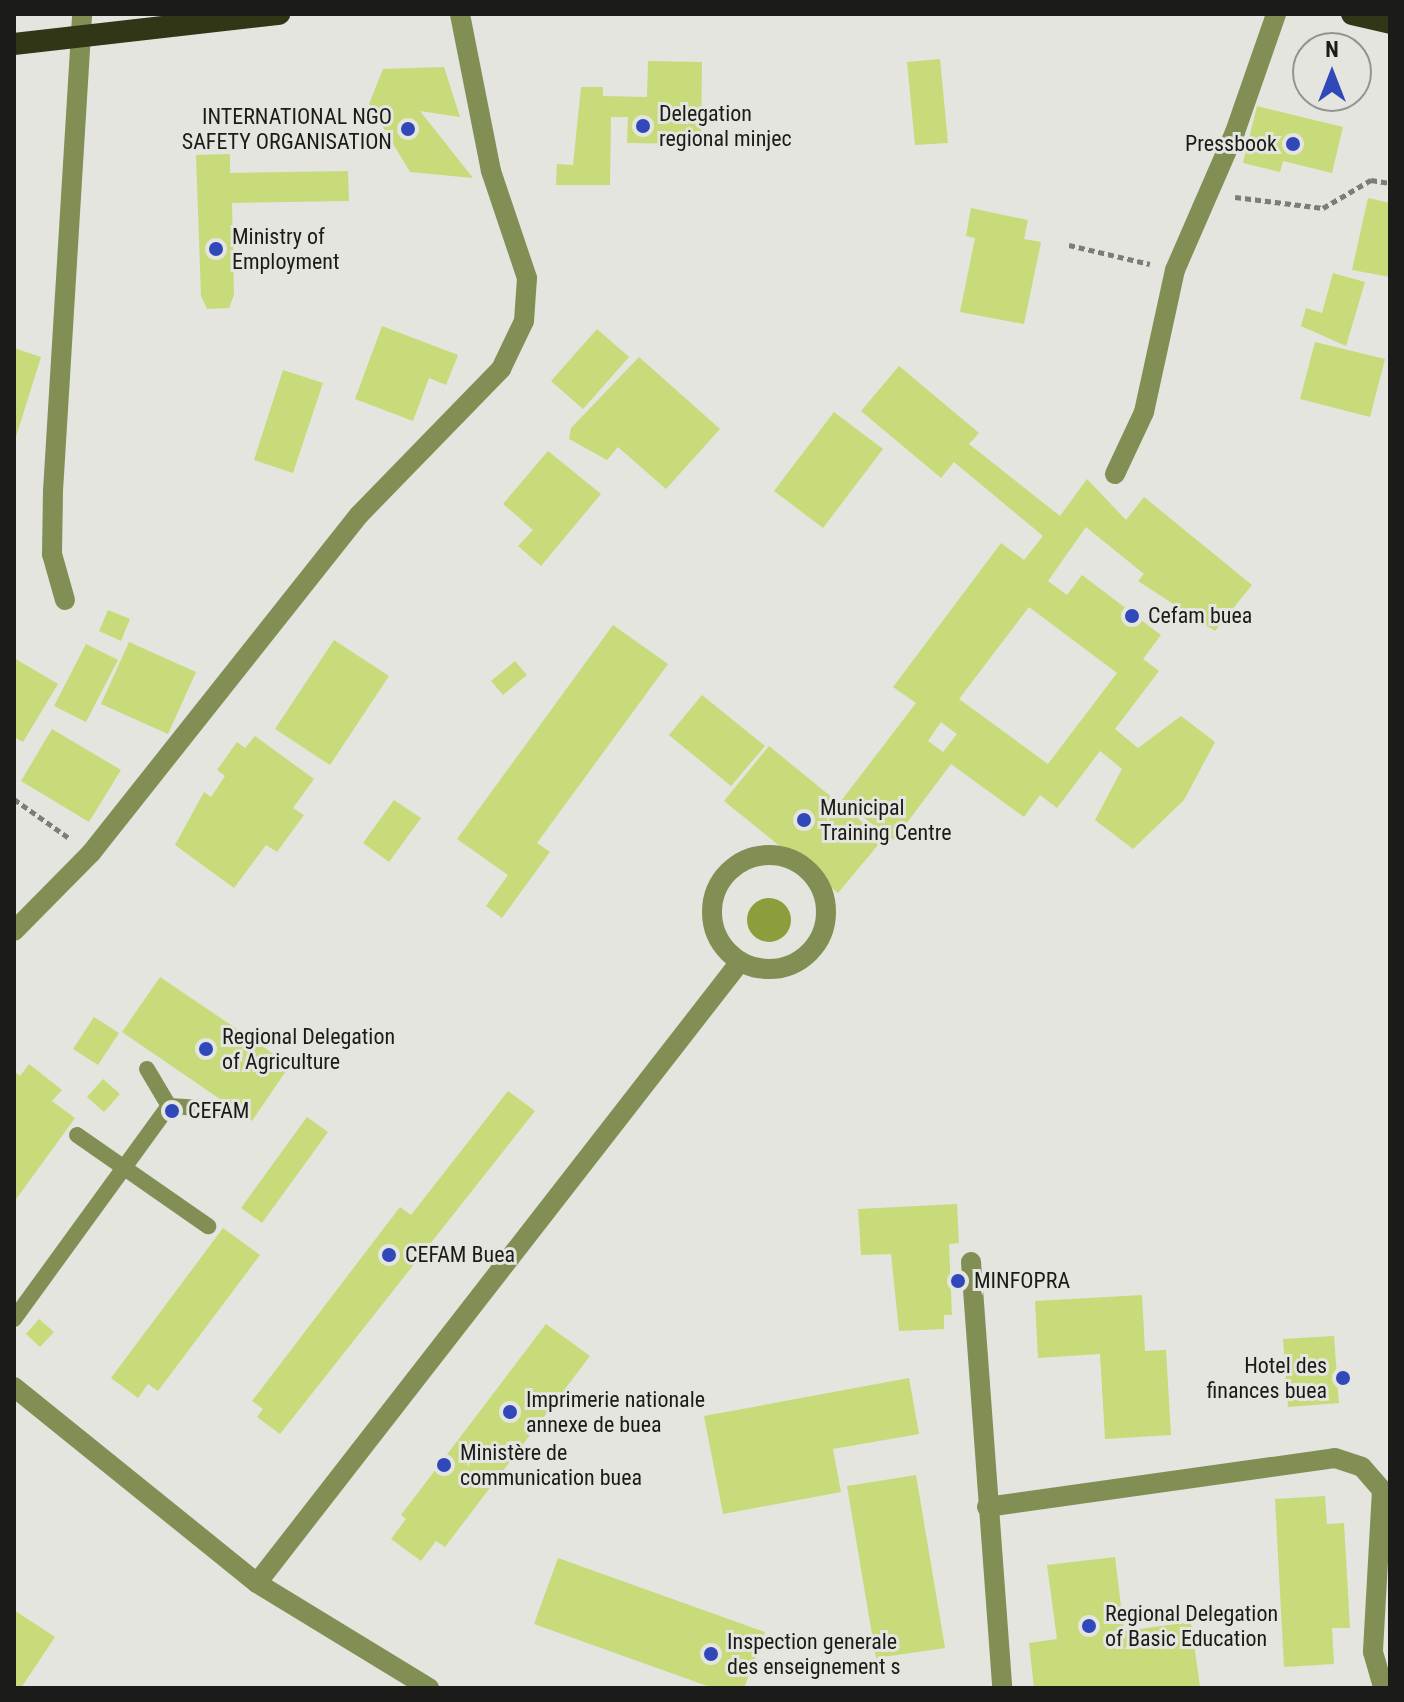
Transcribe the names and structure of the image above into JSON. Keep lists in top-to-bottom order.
{
  "places": [
    "Delegation regional minjec",
    "INTERNATIONAL NGO SAFETY ORGANISATION",
    "Pressbook",
    "Ministry of Employment",
    "Cefam buea",
    "Municipal Training Centre",
    "Regional Delegation of Agriculture",
    "CEFAM",
    "CEFAM Buea",
    "MINFOPRA",
    "Hotel des finances buea",
    "Imprimerie nationale annexe de buea",
    "Ministère de communication buea",
    "Regional Delegation of Basic Education",
    "Inspection generale des enseignement s"
  ],
  "north": "top"
}
